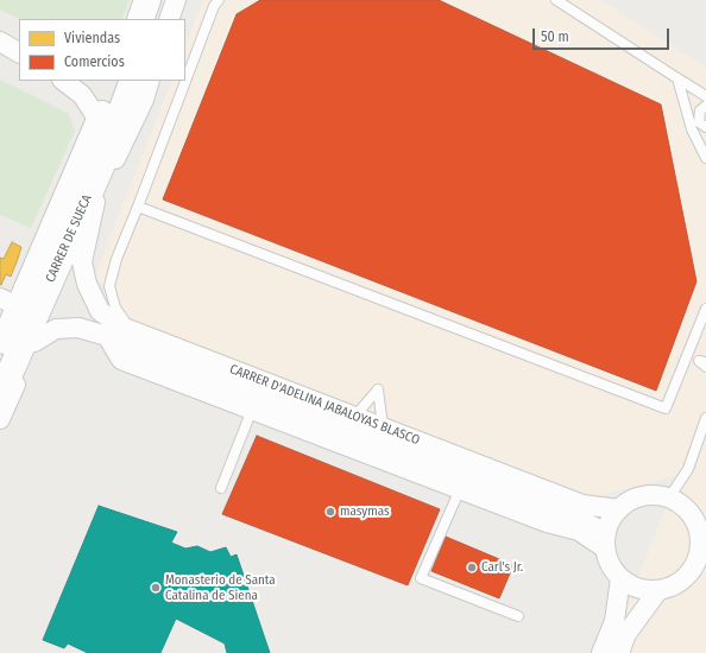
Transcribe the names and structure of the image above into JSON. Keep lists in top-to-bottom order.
{
  "streets": {
    "main road": ["CARRER DE SUECA"],
    "street": ["CARRER D'ADELINA JABALOYAS BLASCO"]
  },
  "crossings": [
    ["CARRER DE SUECA", "CARRER D'ADELINA JABALOYAS BLASCO"]
  ],
  "places": ["masymas", "Carl's Jr.", "Monasterio de Santa Catalina de Siena"],
  "legend": ["Viviendas", "Comercios"],
  "scale_bar": "50 m"
}
